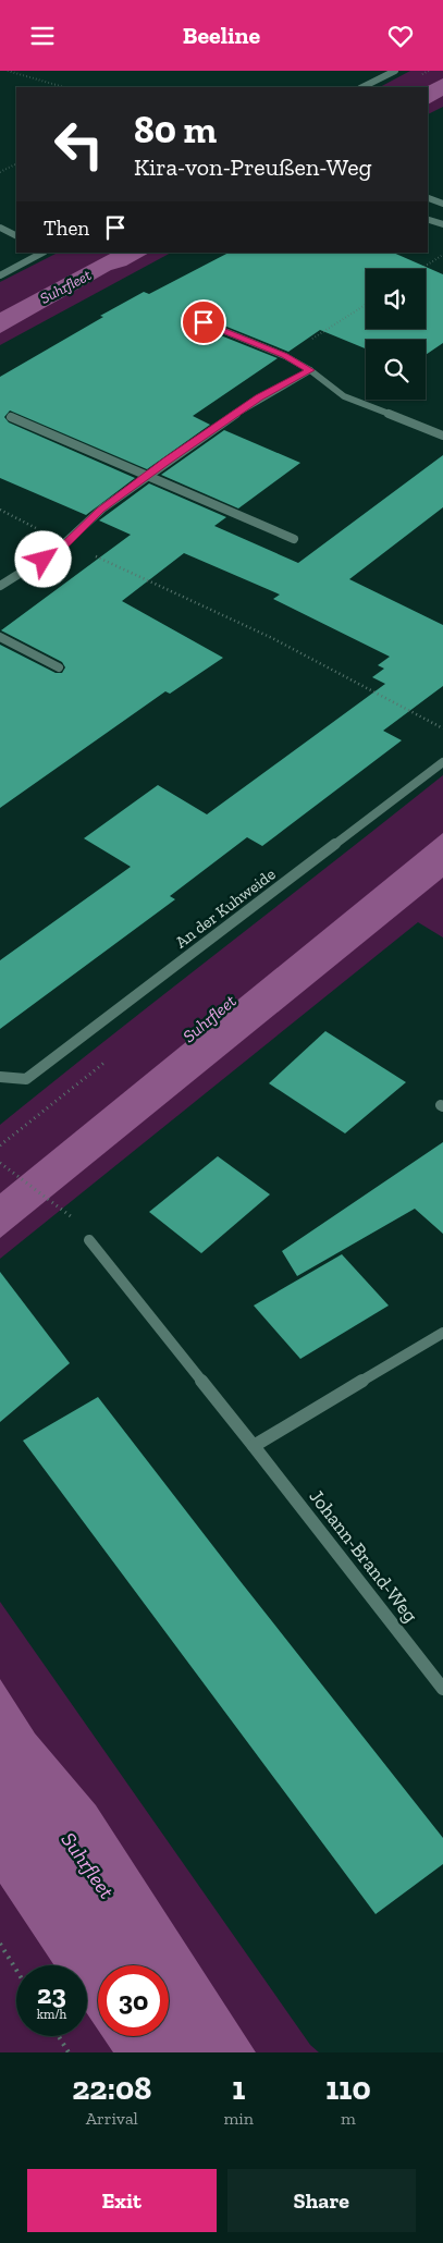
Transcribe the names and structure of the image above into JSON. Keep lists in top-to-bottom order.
{
  "streets": {
    "street": ["An der Kuhweide", "Johann-Brand-Weg"]
  },
  "water": ["Suhrfleet"],
  "page": {
    "header": "Beeline",
    "turn": ["80 m", "Kira-von-Preußen-Weg"],
    "then": "Then",
    "speed": "23 km/h",
    "limit": "30",
    "eta": [
      "22:08",
      "Arrival",
      "1",
      "min",
      "110",
      "m"
    ],
    "buttons": ["Exit", "Share"]
  }
}
